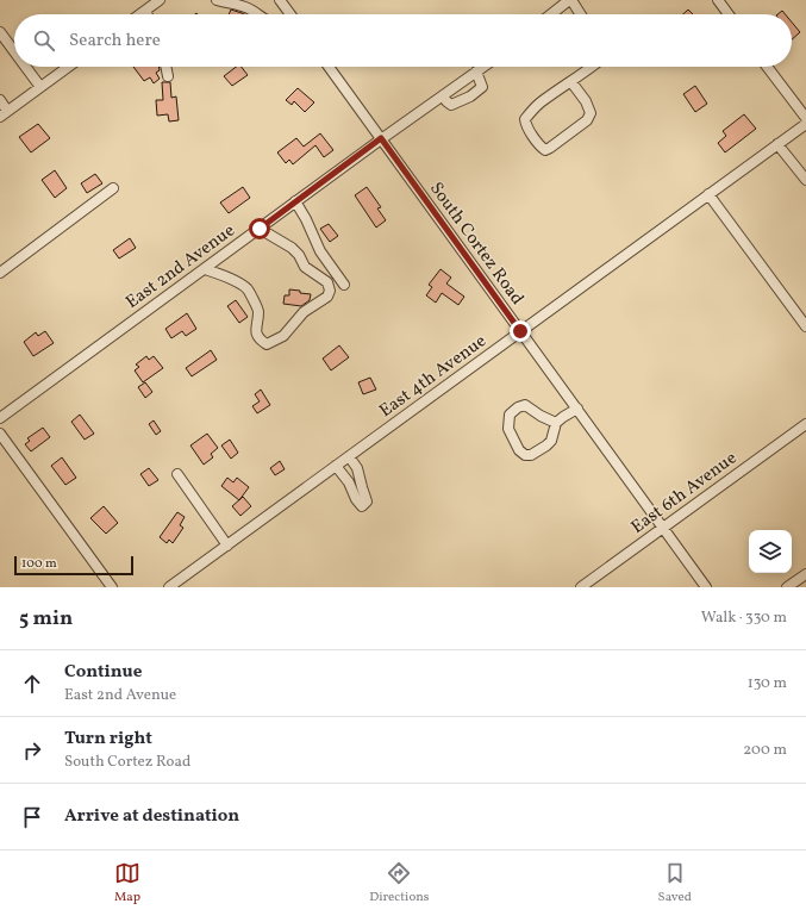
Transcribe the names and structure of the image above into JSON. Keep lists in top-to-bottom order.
{
  "streets": {
    "street": [
      "South Cortez Road",
      "East 2nd Avenue",
      "East 4th Avenue",
      "East 6th Avenue"
    ]
  },
  "crossings": [
    ["South Cortez Road", "East 2nd Avenue"],
    ["South Cortez Road", "East 4th Avenue"],
    ["South Cortez Road", "East 6th Avenue"]
  ],
  "scale_bar": "100 m",
  "page": {
    "search": "Search here",
    "scale": "100 m",
    "heading": ["5 min", "Walk · 330 m"],
    "list": [
      ["Continue", "East 2nd Avenue", "130 m"],
      ["Turn right", "South Cortez Road", "200 m"],
      "Arrive at destination"
    ],
    "nav": ["Map", "Directions", "Saved"]
  }
}
